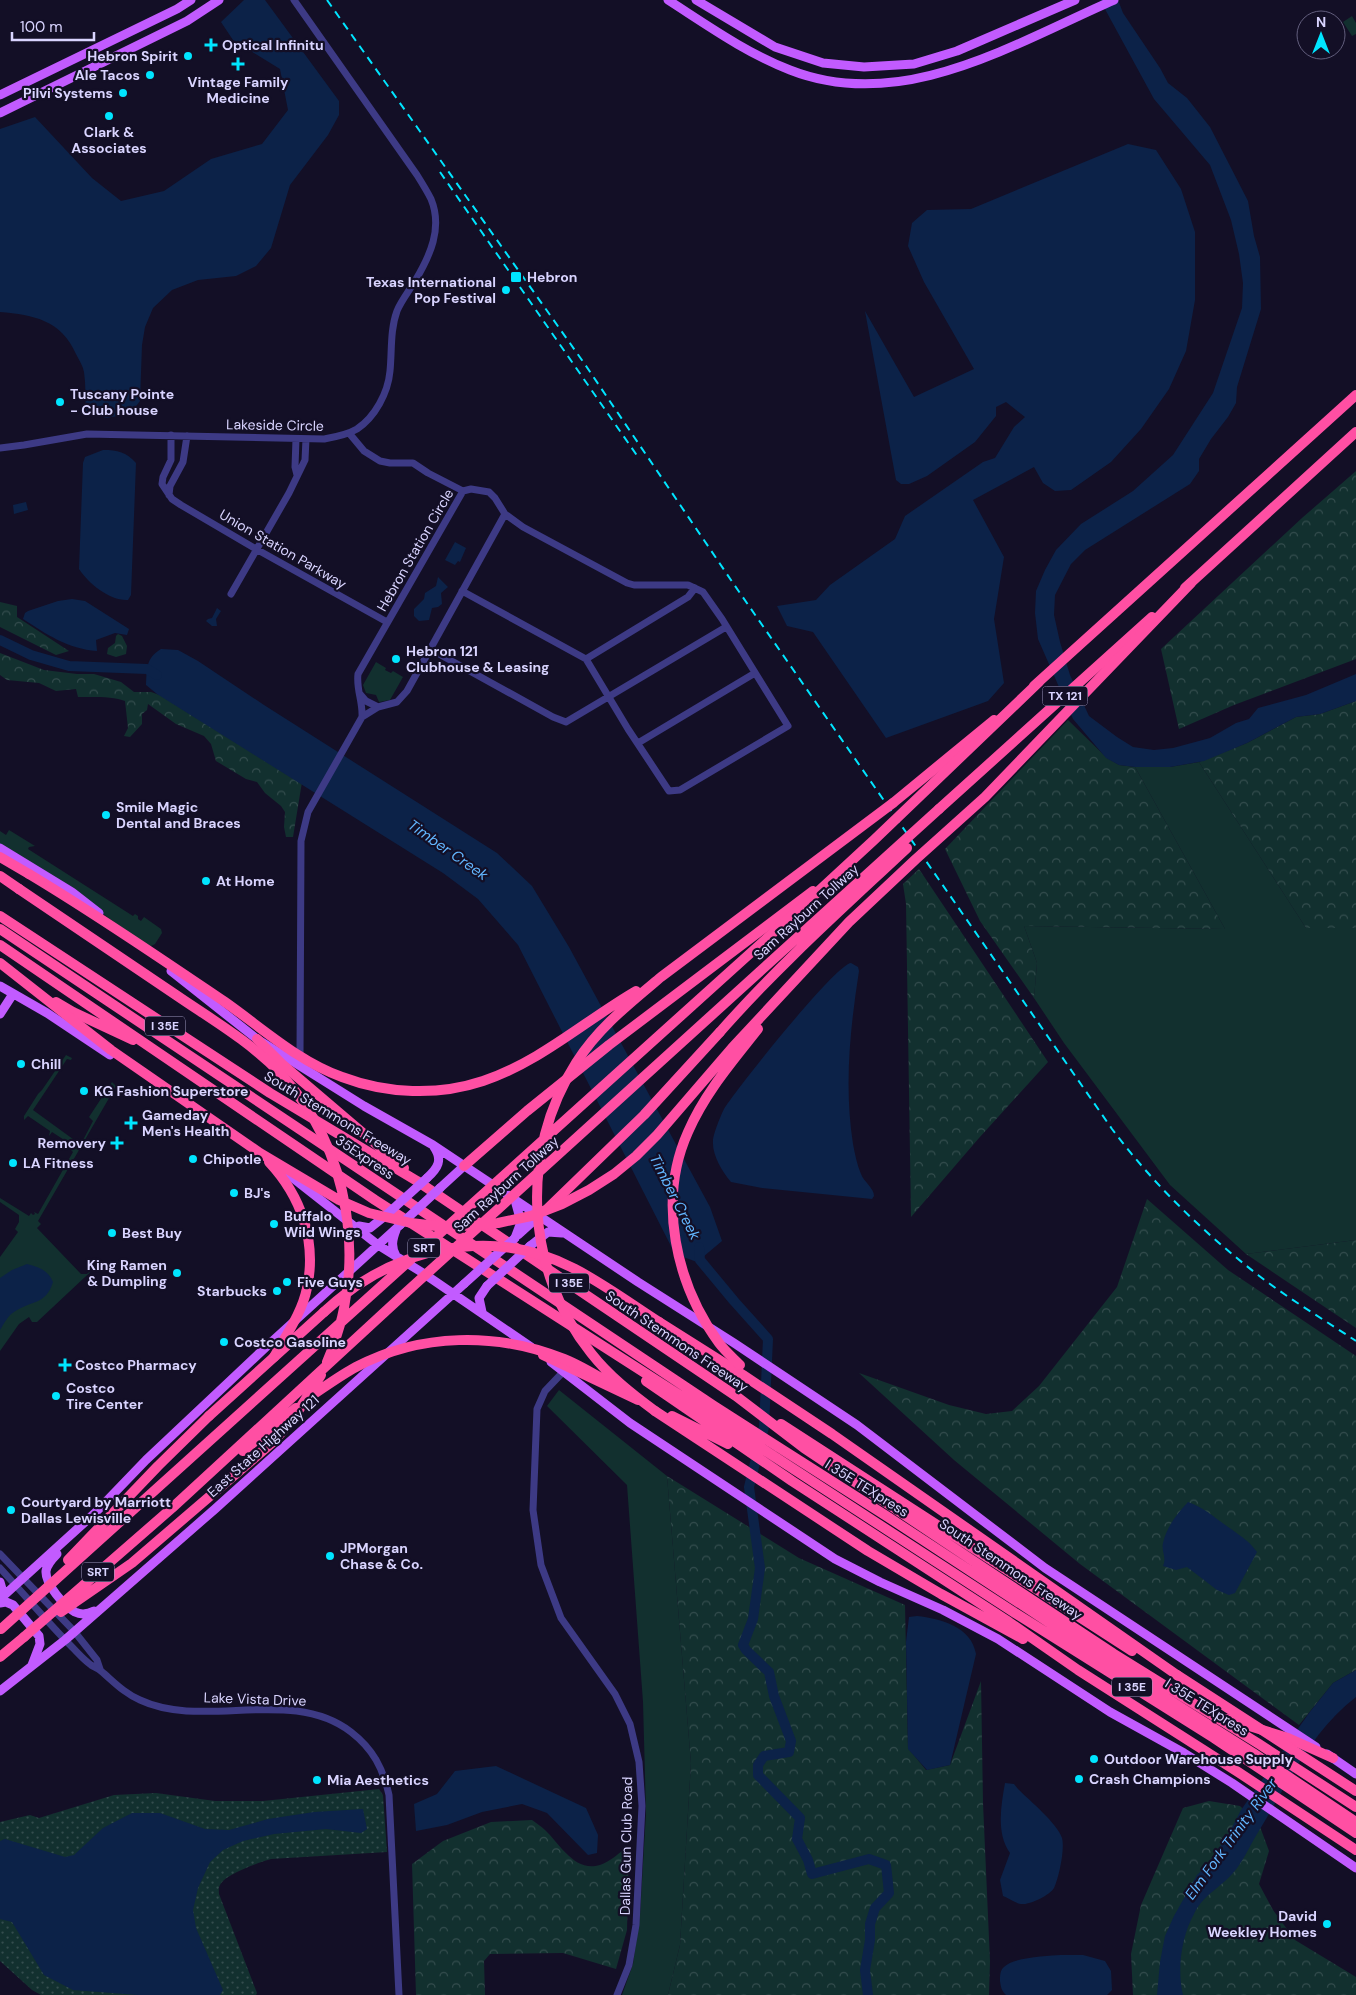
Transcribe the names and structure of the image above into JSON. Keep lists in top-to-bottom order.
{
  "streets": {
    "highway": [
      "TX 121",
      "Sam Rayburn Tollway",
      "I 35E",
      "South Stemmons Freeway",
      "35Express",
      "SRT",
      "I 35E TEXpress"
    ],
    "main road": ["East State Highway 121"],
    "street": [
      "Lakeside Circle",
      "Union Station Parkway",
      "Hebron Station Circle",
      "Lake Vista Drive",
      "Dallas Gun Club Road"
    ]
  },
  "crossings": [
    ["Union Station Parkway", "Hebron Station Circle"],
    ["TX 121", "Sam Rayburn Tollway"],
    ["I 35E", "South Stemmons Freeway"],
    ["I 35E", "35Express"],
    ["I 35E", "I 35E TEXpress"],
    ["South Stemmons Freeway", "East State Highway 121"],
    ["South Stemmons Freeway", "I 35E TEXpress"],
    ["35Express", "I 35E TEXpress"],
    ["East State Highway 121", "Lake Vista Drive"]
  ],
  "water": ["Timber Creek", "Elm Fork Trinity River"],
  "places": {
    "health": [
      "Optical Infinitu",
      "Vintage Family Medicine",
      "Gameday Men's Health",
      "Removery",
      "Costco Pharmacy"
    ],
    "other": [
      "Hebron Spirit",
      "Ale Tacos",
      "Pilvi Systems",
      "Clark & Associates",
      "Texas International Pop Festival",
      "Tuscany Pointe - Club house",
      "Hebron 121 Clubhouse & Leasing",
      "Smile Magic Dental and Braces",
      "At Home",
      "Chill",
      "KG Fashion Superstore",
      "Chipotle",
      "LA Fitness",
      "BJ's",
      "Buffalo Wild Wings",
      "Best Buy",
      "King Ramen & Dumpling",
      "Five Guys",
      "Starbucks",
      "Costco Gasoline",
      "Costco Tire Center",
      "Courtyard by Marriott Dallas Lewisville",
      "JPMorgan Chase & Co.",
      "Outdoor Warehouse Supply",
      "Crash Champions",
      "Mia Aesthetics",
      "David Weekley Homes"
    ],
    "transit": ["Hebron"]
  },
  "scale_bar": "100 m",
  "north": "top"
}
